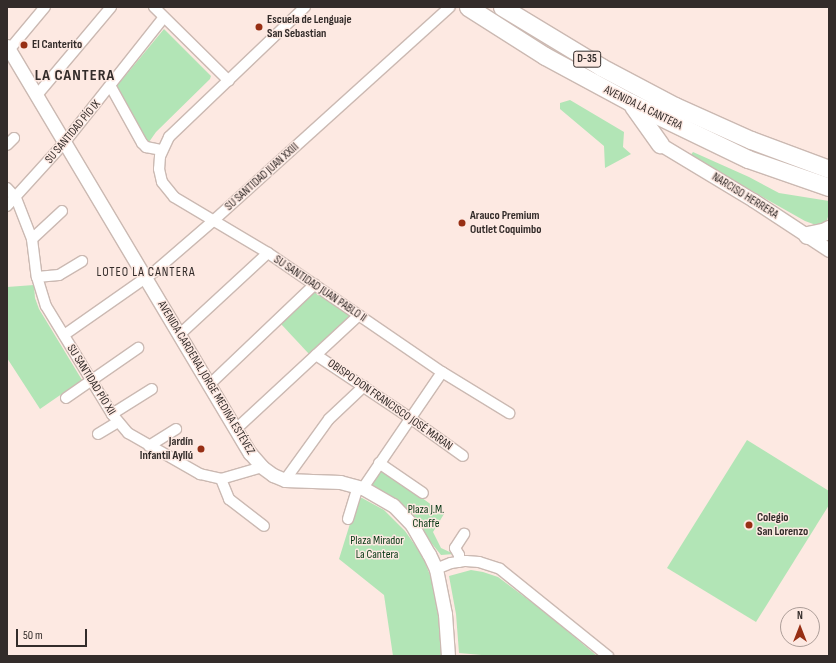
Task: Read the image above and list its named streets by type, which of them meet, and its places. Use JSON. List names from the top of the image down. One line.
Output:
{"streets":{"highway":["D-35","AVENIDA LA CANTERA"],"street":["SU SANTIDAD PÍO IX","SU SANTIDAD JUAN XXIII","NARCISO HERRERA","SU SANTIDAD JUAN PABLO II","AVENIDA CARDENAL JORGE MEDINA ESTÉVEZ","SU SANTIDAD PÍO XII","OBISPO DON FRANCISCO JOSÉ MARAN"]},"crossings":[["SU SANTIDAD PÍO IX","AVENIDA CARDENAL JORGE MEDINA ESTÉVEZ"],["SU SANTIDAD PÍO IX","SU SANTIDAD PÍO XII"],["SU SANTIDAD JUAN XXIII","SU SANTIDAD JUAN PABLO II"],["SU SANTIDAD JUAN XXIII","AVENIDA CARDENAL JORGE MEDINA ESTÉVEZ"],["SU SANTIDAD JUAN XXIII","SU SANTIDAD PÍO XII"],["AVENIDA CARDENAL JORGE MEDINA ESTÉVEZ","SU SANTIDAD PÍO XII"]],"districts":["LA CANTERA","LOTEO LA CANTERA"],"parks":["Plaza J.M. Chaffe","Plaza Mirador La Cantera"],"places":["Escuela de Lenguaje San Sebastian","El Canterito","Arauco Premium Outlet Coquimbo","Jardín Infantil Ayllú","Colegio San Lorenzo"],"scale_bar":"50 m","north":"top"}
